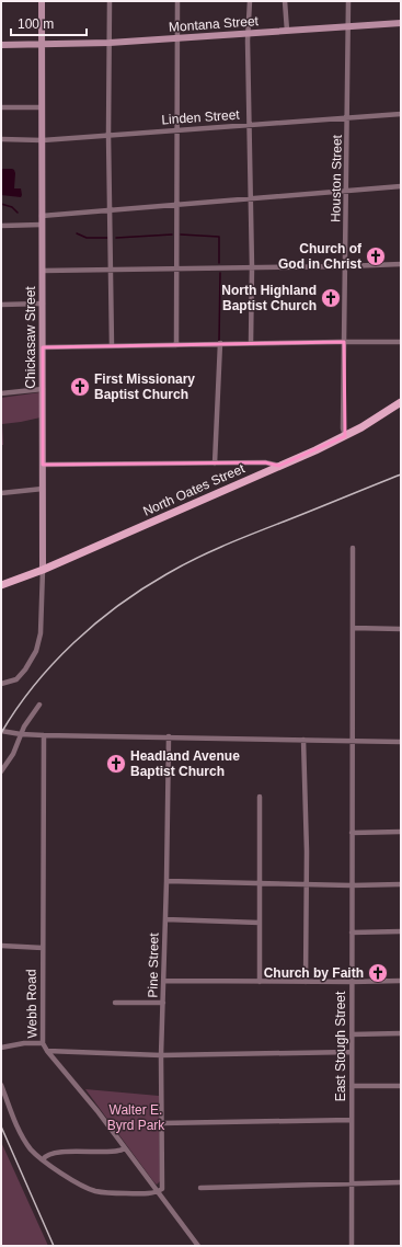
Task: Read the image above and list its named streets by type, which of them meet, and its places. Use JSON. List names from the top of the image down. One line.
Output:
{"streets":{"main road":["North Oates Street"],"street":["Montana Street","Linden Street","Houston Street","Chickasaw Street","Pine Street","Webb Road","East Stough Street"]},"crossings":[["Montana Street","Houston Street"],["Montana Street","Chickasaw Street"],["Linden Street","Houston Street"],["Linden Street","Chickasaw Street"],["Houston Street","North Oates Street"],["Chickasaw Street","North Oates Street"],["Pine Street","Webb Road"]],"parks":["Walter E. Byrd Park"],"places":{"church":["Church of God in Christ","North Highland Baptist Church","First Missionary Baptist Church","Headland Avenue Baptist Church","Church by Faith"]},"scale_bar":"100 m"}
